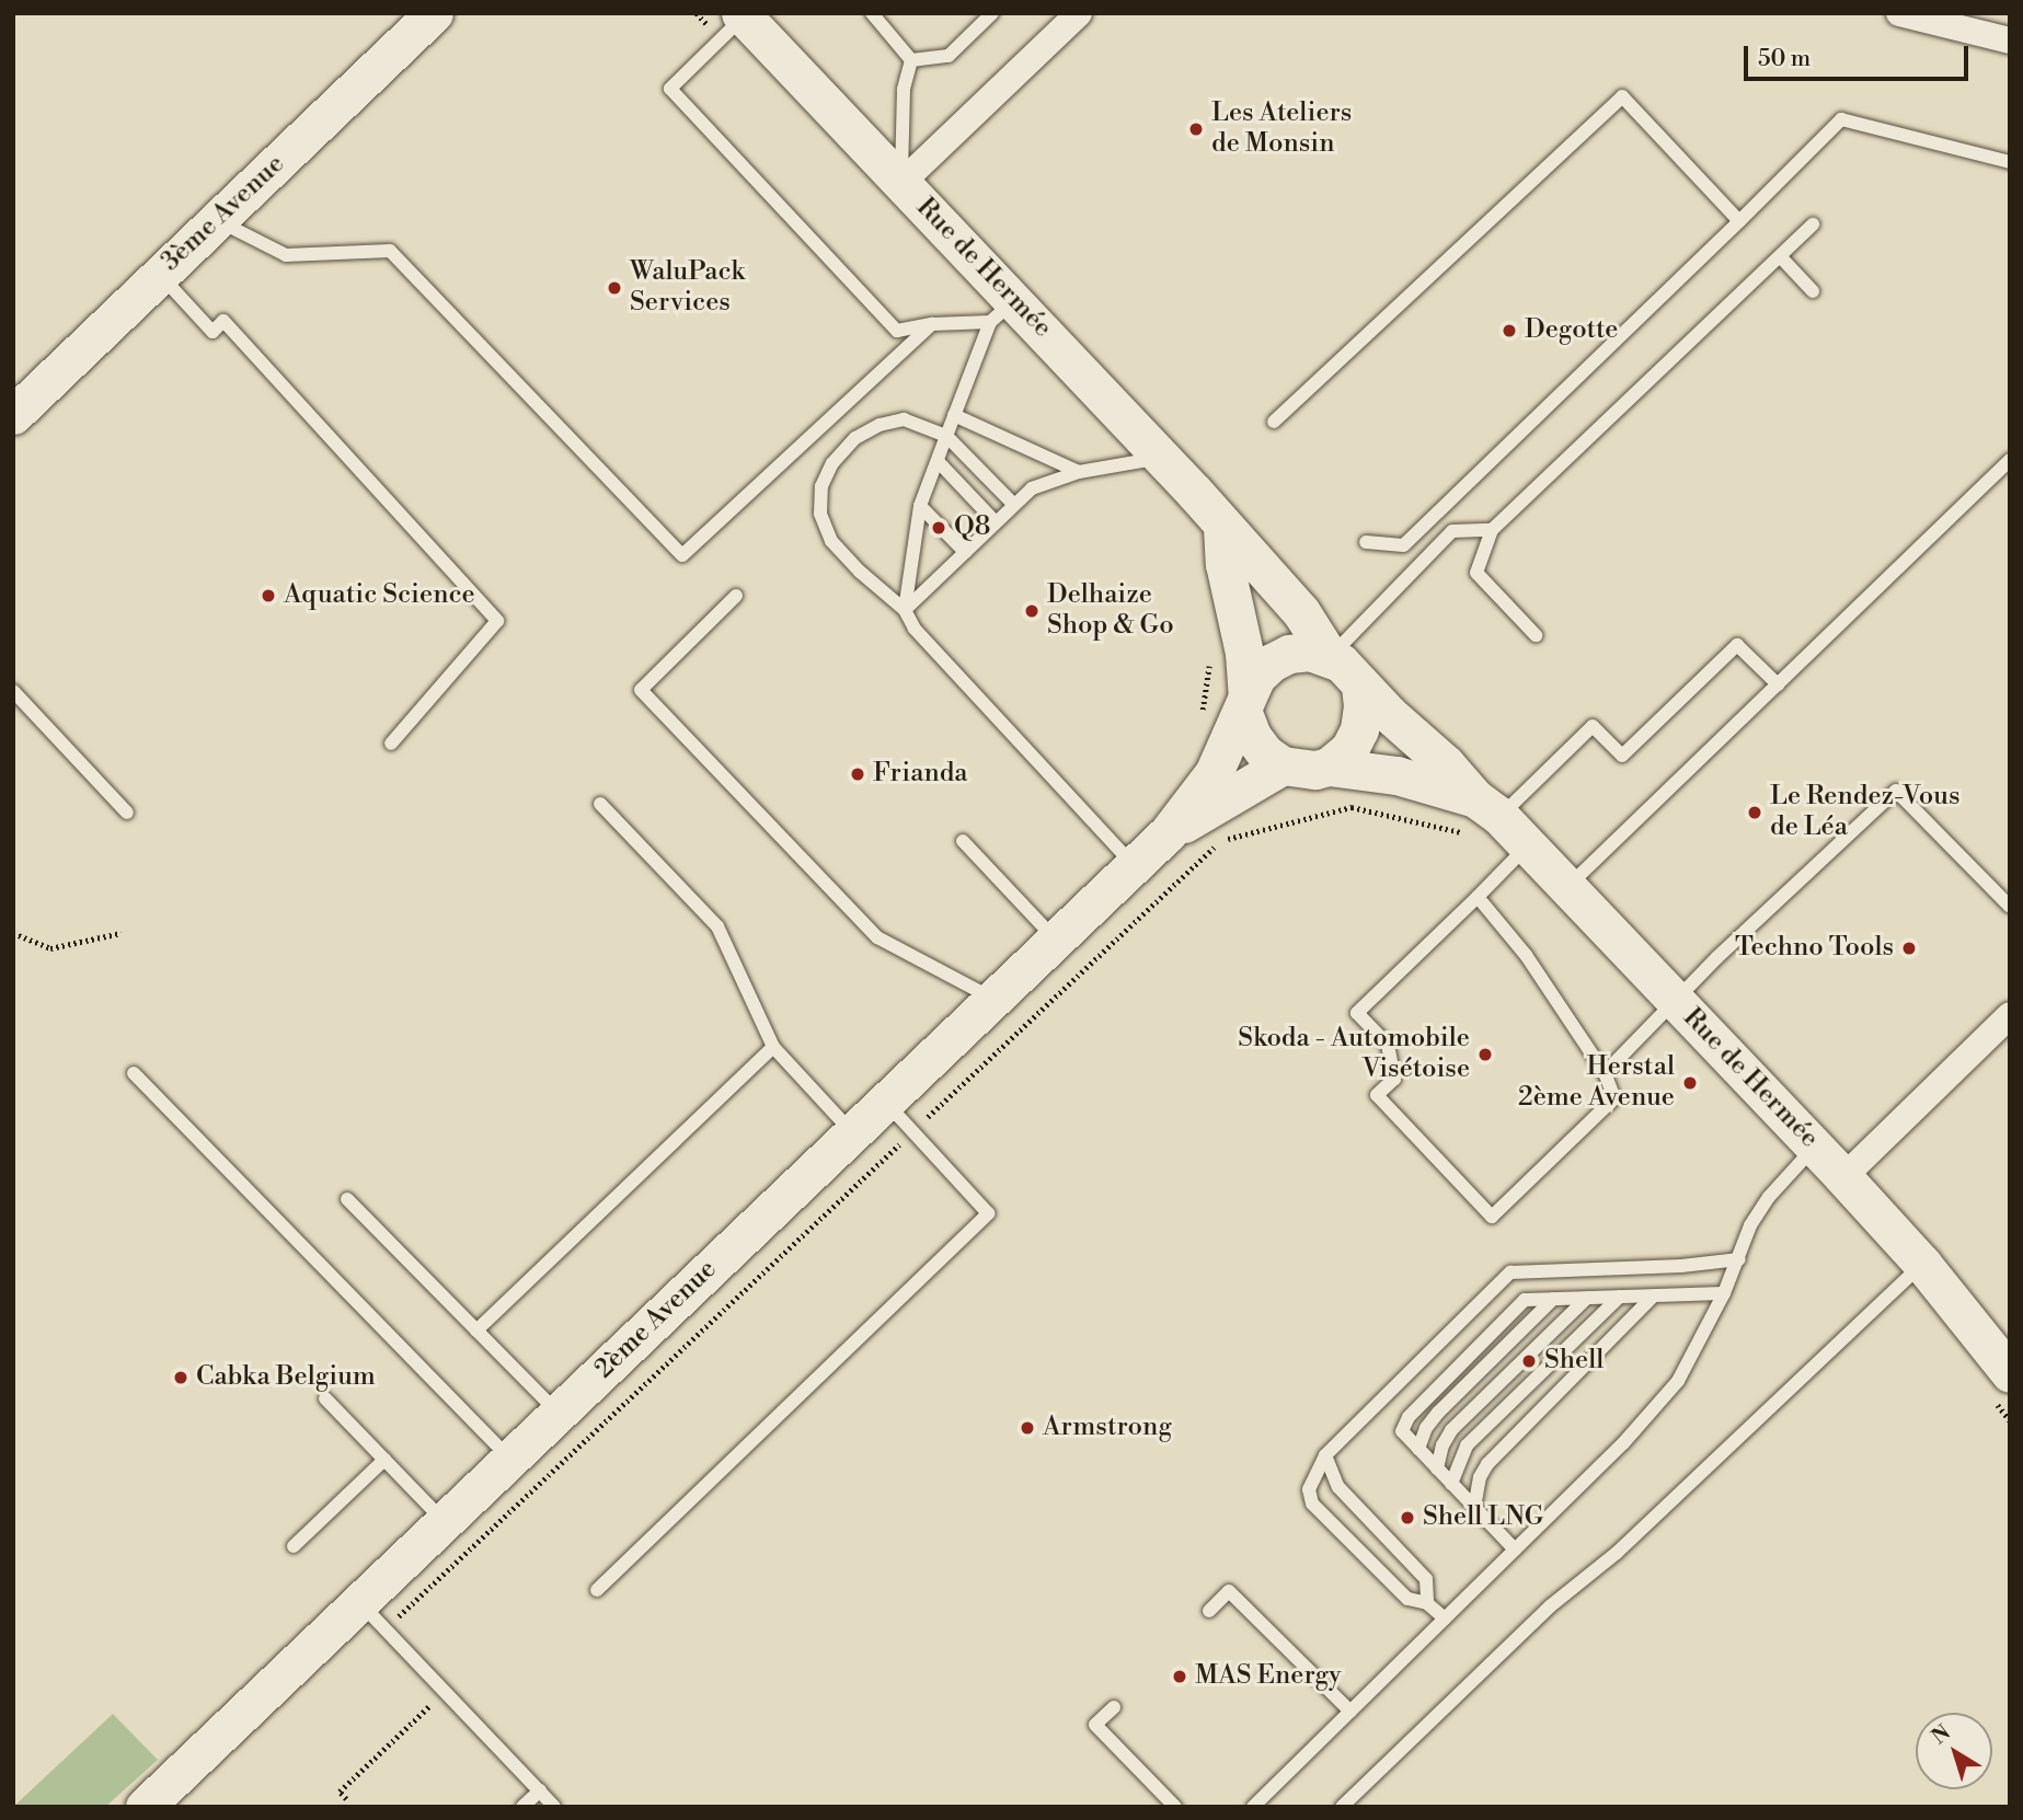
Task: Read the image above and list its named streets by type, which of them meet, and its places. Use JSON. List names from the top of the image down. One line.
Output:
{"streets":{"street":["3ème Avenue","Rue de Hermée","2ème Avenue"]},"crossings":[["Rue de Hermée","2ème Avenue"]],"places":["Les Ateliers de Monsin","WaluPack Services","Degotte","Q8","Aquatic Science","Delhaize Shop & Go","Frianda","Le Rendez-Vous de Léa","Techno Tools","Skoda - Automobile Visétoise","Herstal 2ème Avenue","Shell","Cabka Belgium","Armstrong","Shell LNG","MAS Energy"],"scale_bar":"50 m","north":"top left"}
